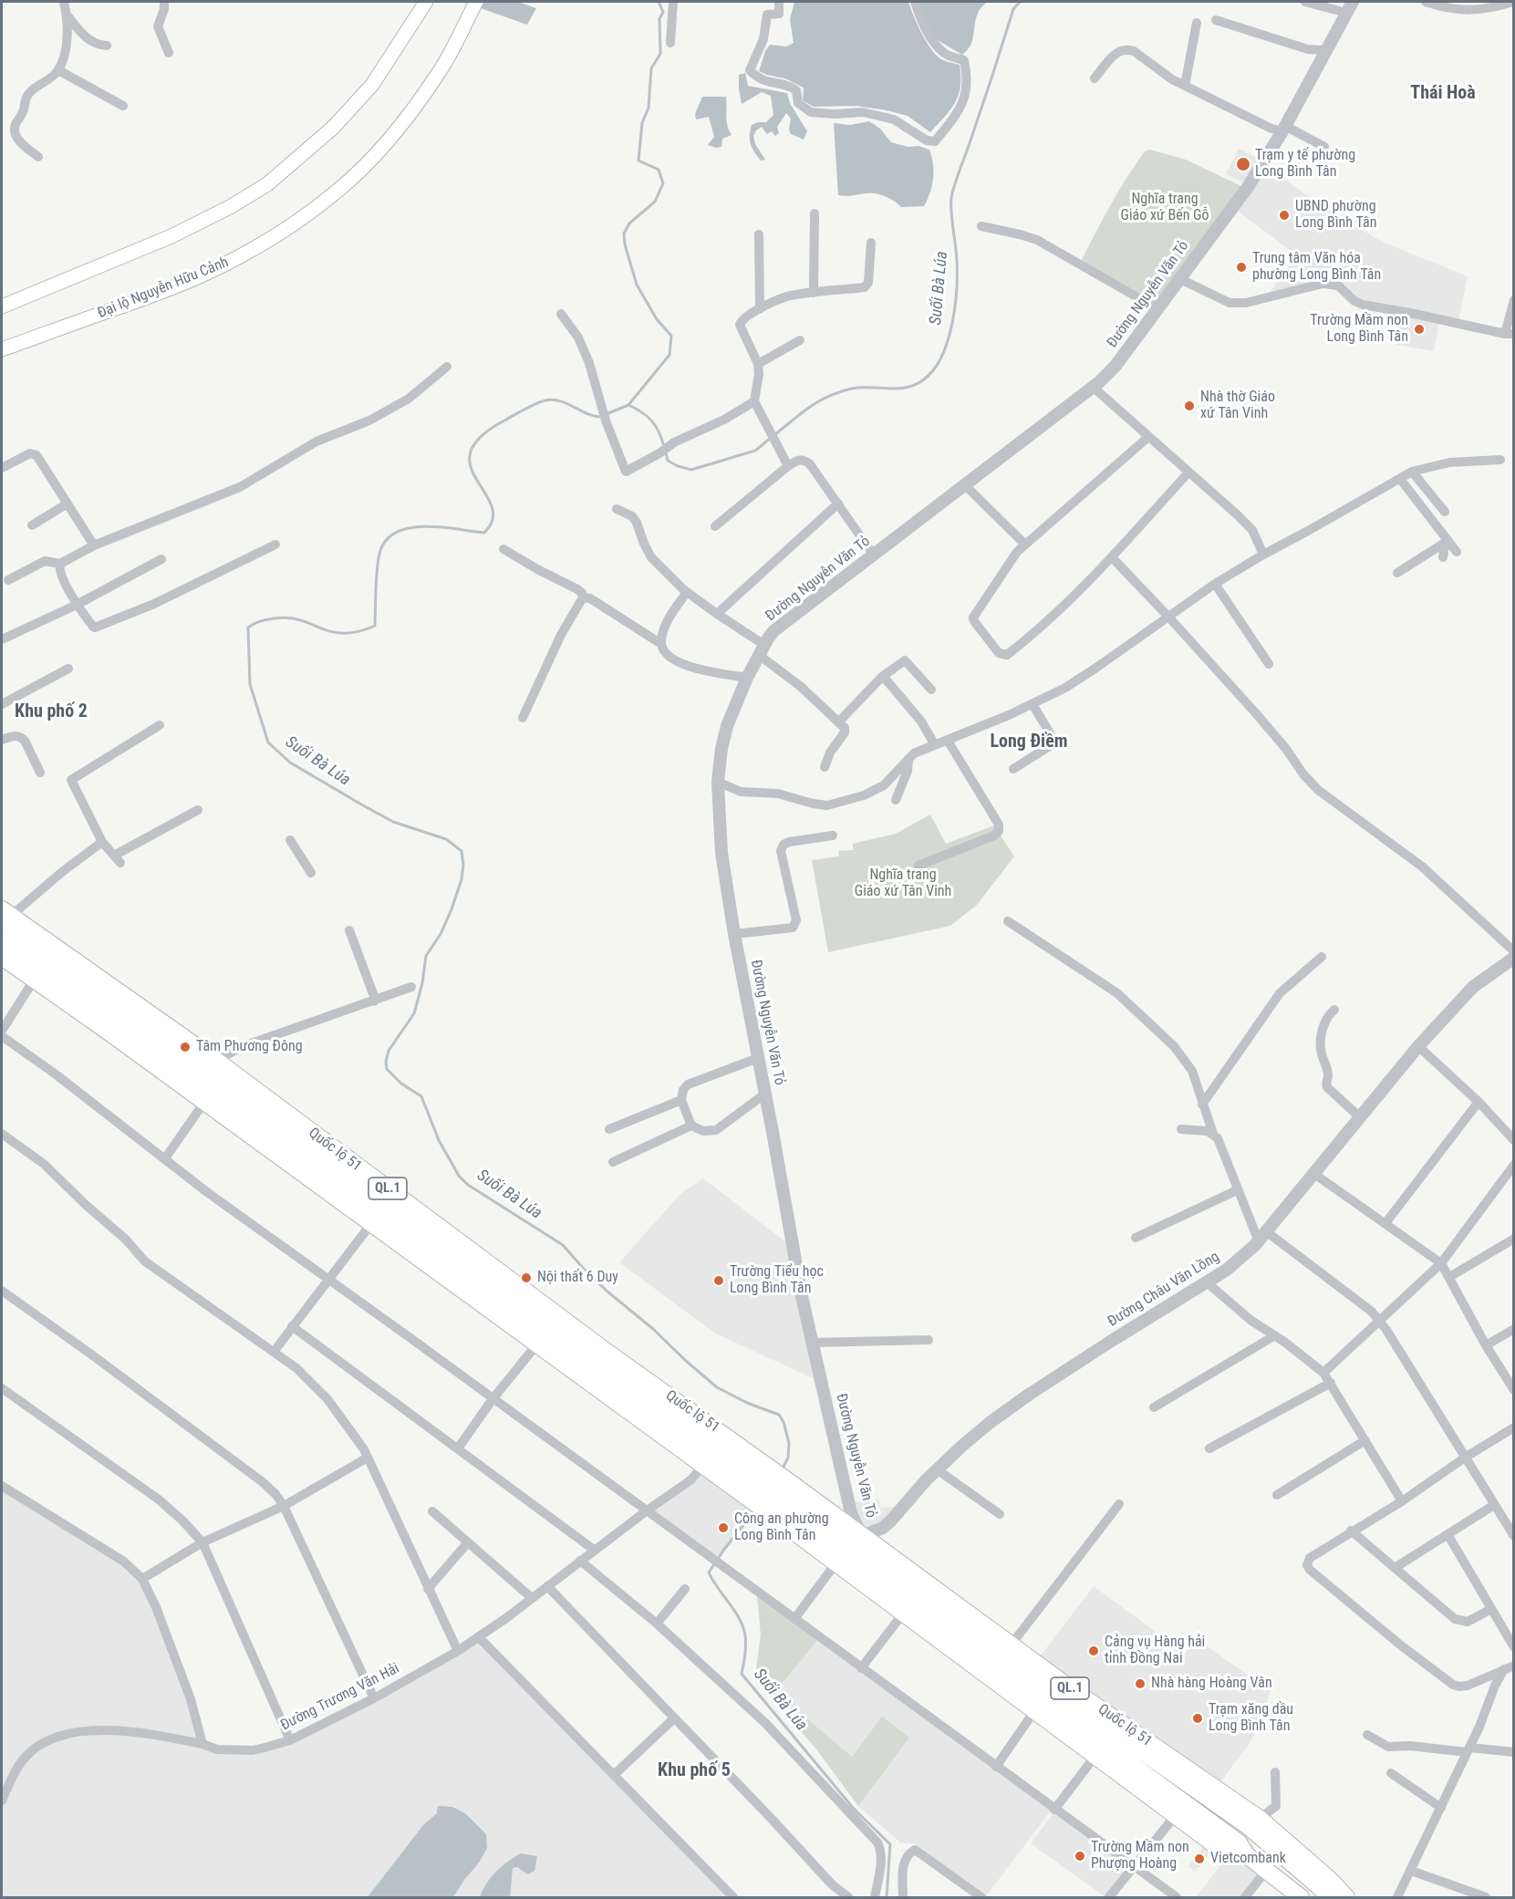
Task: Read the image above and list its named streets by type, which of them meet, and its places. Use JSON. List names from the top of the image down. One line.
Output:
{"streets":{"main road":["Đại lộ Nguyễn Hữu Cảnh","Quốc lộ 51","QL.1"],"street":["Đường Nguyễn Văn Tỏ","Đường Châu Văn Lồng","Đường Trương Văn Hải"]},"crossings":[["Đường Nguyễn Văn Tỏ","Quốc lộ 51"],["Đường Nguyễn Văn Tỏ","Đường Châu Văn Lồng"],["Quốc lộ 51","QL.1"],["Quốc lộ 51","Đường Châu Văn Lồng"],["Quốc lộ 51","Đường Trương Văn Hải"]],"districts":["Thái Hoà","Khu phố 2","Long Điềm","Khu phố 5"],"water":["Suối Bà Lúa"],"parks":["Nghĩa trang Giáo xứ Bến Gỗ","Nghĩa trang Giáo xứ Tân Vinh"],"places":["Trạm y tế phường Long Bình Tân","UBND phường Long Bình Tân","Trung tâm Văn hóa phường Long Bình Tân","Trường Mầm non Long Bình Tân","Nhà thờ Giáo xứ Tân Vinh","Tâm Phương Đông","Nội thất 6 Duy","Trường Tiểu học Long Bình Tân","Công an phường Long Bình Tân","Cảng vụ Hàng hải tỉnh Đồng Nai","Nhà hàng Hoàng Vân","Trạm xăng dầu Long Bình Tân","Trường Mầm non Phượng Hoàng","Vietcombank"]}
